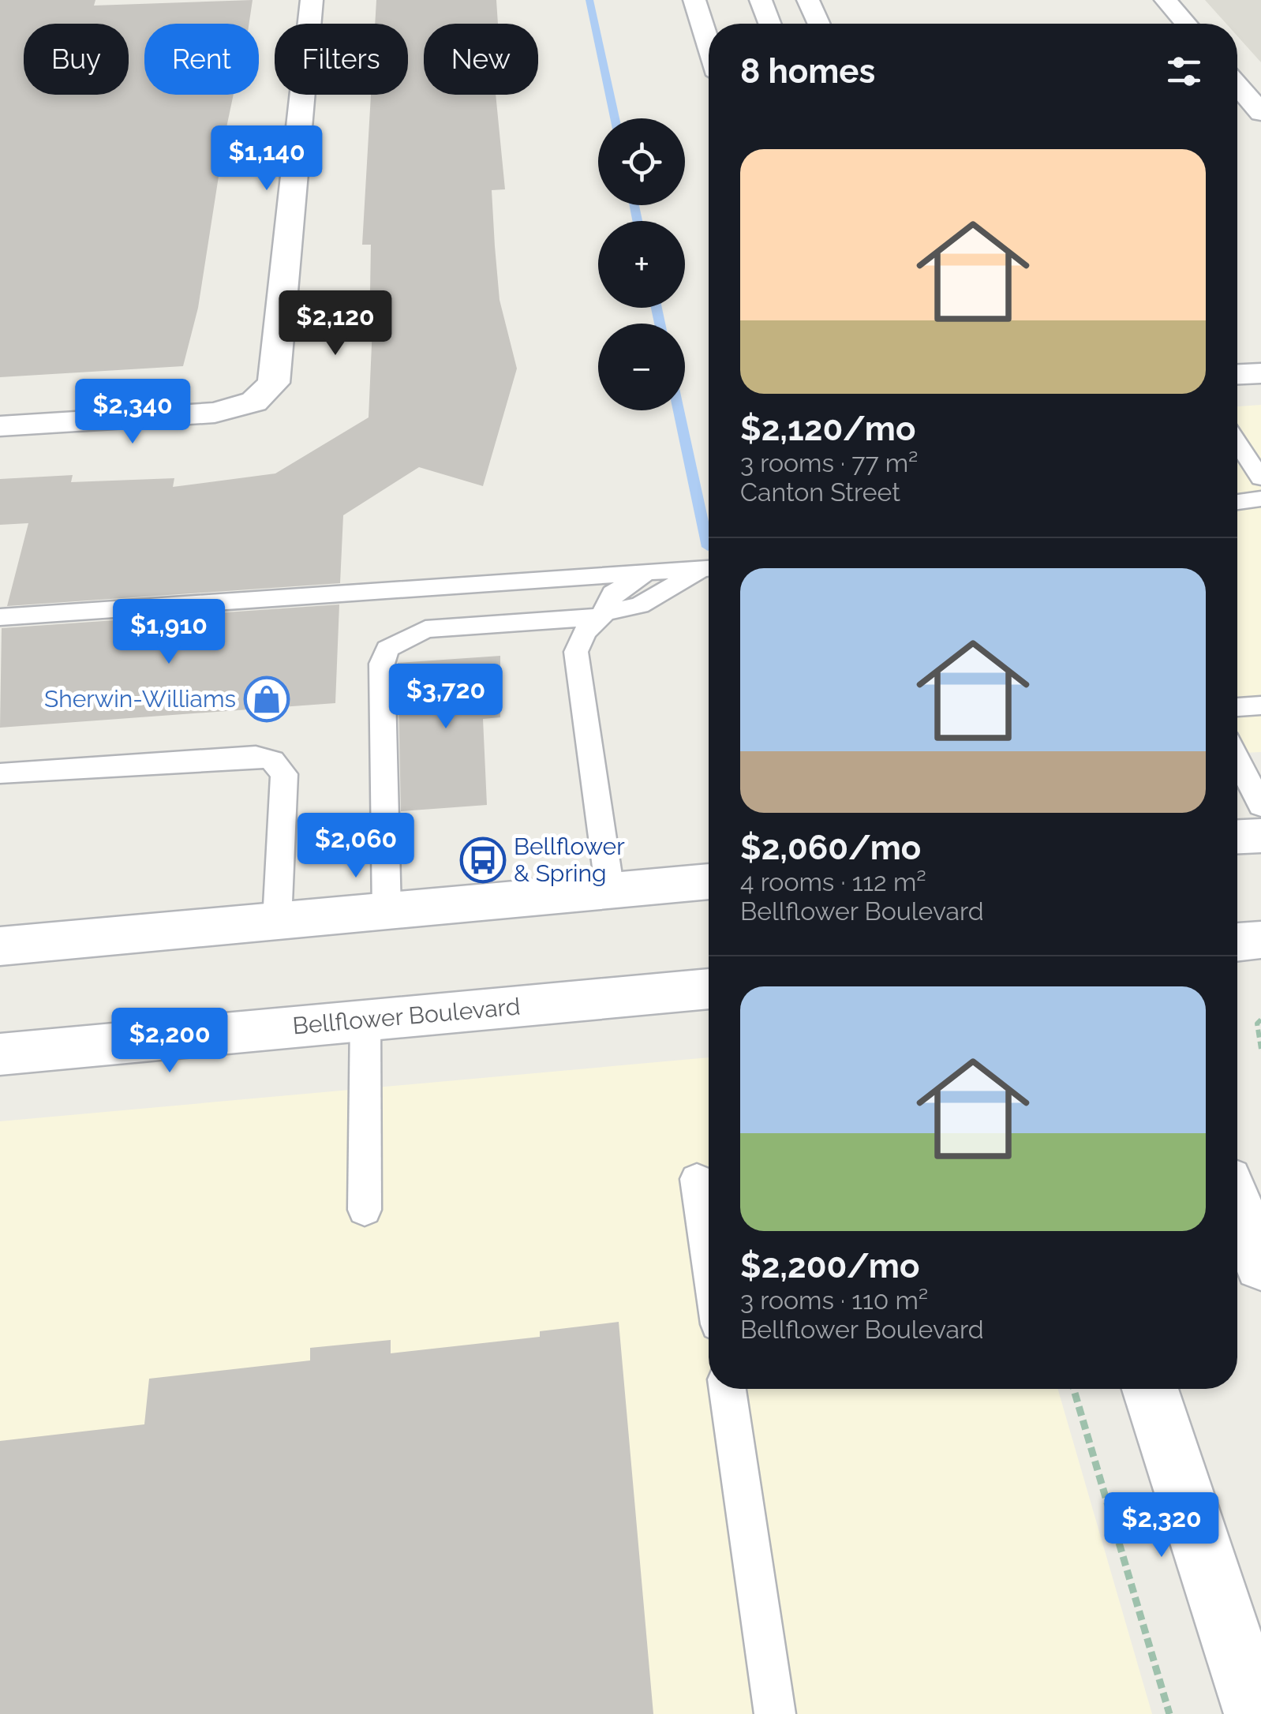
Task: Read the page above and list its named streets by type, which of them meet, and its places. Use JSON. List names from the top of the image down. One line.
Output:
{"streets":{"main road":["Bellflower Boulevard"]},"places":{"shop":["Sherwin-Williams"],"bus stop":["Bellflower & Spring"]},"page":{"chip":["Buy","Rent","Filters","New"],"heading":"8 homes","map_buttons":["+","−"],"list":[{"name":"$2,120/mo","note":"3 rooms · 77 m² · Canton Street"},{"name":"$2,060/mo","note":"4 rooms · 112 m² · Bellflower Boulevard"},{"name":"$2,200/mo","note":"3 rooms · 110 m² · Bellflower Boulevard"}],"price":["$1,140","$2,120","$2,340","$1,910","$3,720","$2,060","$2,200","$2,320"]}}
